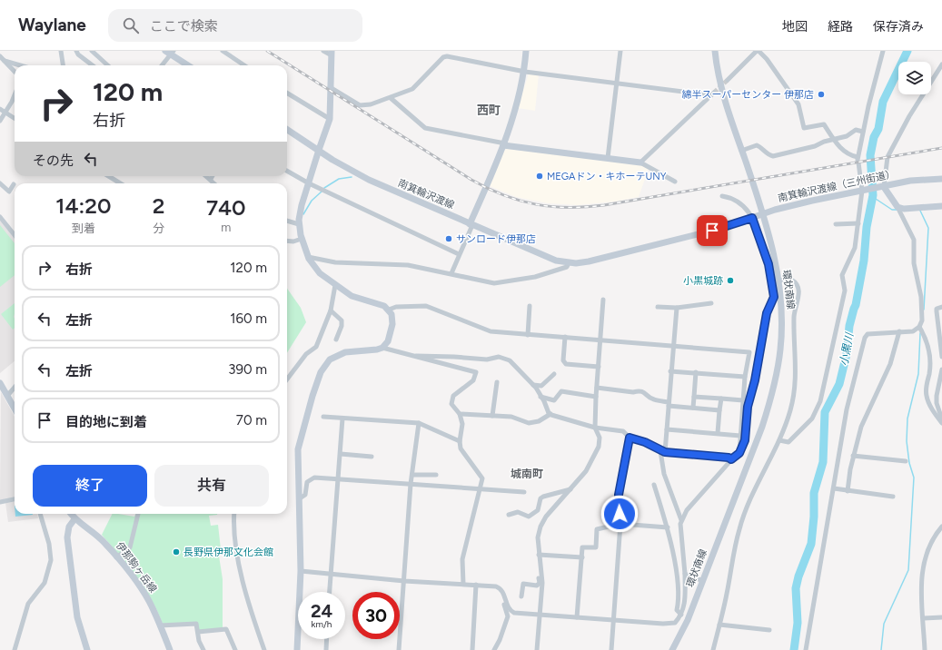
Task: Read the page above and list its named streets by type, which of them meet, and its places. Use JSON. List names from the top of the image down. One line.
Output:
{"streets":{"street":["南箕輪沢渡線（三州街道）","南箕輪沢渡線","環状南線","伊那駒ヶ岳線"]},"crossings":[["南箕輪沢渡線（三州街道）","南箕輪沢渡線"],["南箕輪沢渡線（三州街道）","環状南線"]],"districts":["西町","城南町"],"water":["小黒川"],"places":["綿半スーパーセンター 伊那店","MEGAドン・キホーテUNY","サンロード伊那店","小黒城跡","長野県伊那文化会館"],"page":{"header":"Waylane","search":"ここで検索","nav":["地図","経路","保存済み"],"turn":["120 m","右折"],"then":"その先","eta":["14:20","到着","2","分","740","m"],"list":[{"name":"右折","value":"120 m"},{"name":"左折","value":"160 m"},{"name":"左折","value":"390 m"},{"name":"目的地に到着","value":"70 m"}],"buttons":["終了","共有"],"speed":"24 km/h","limit":"30"}}
